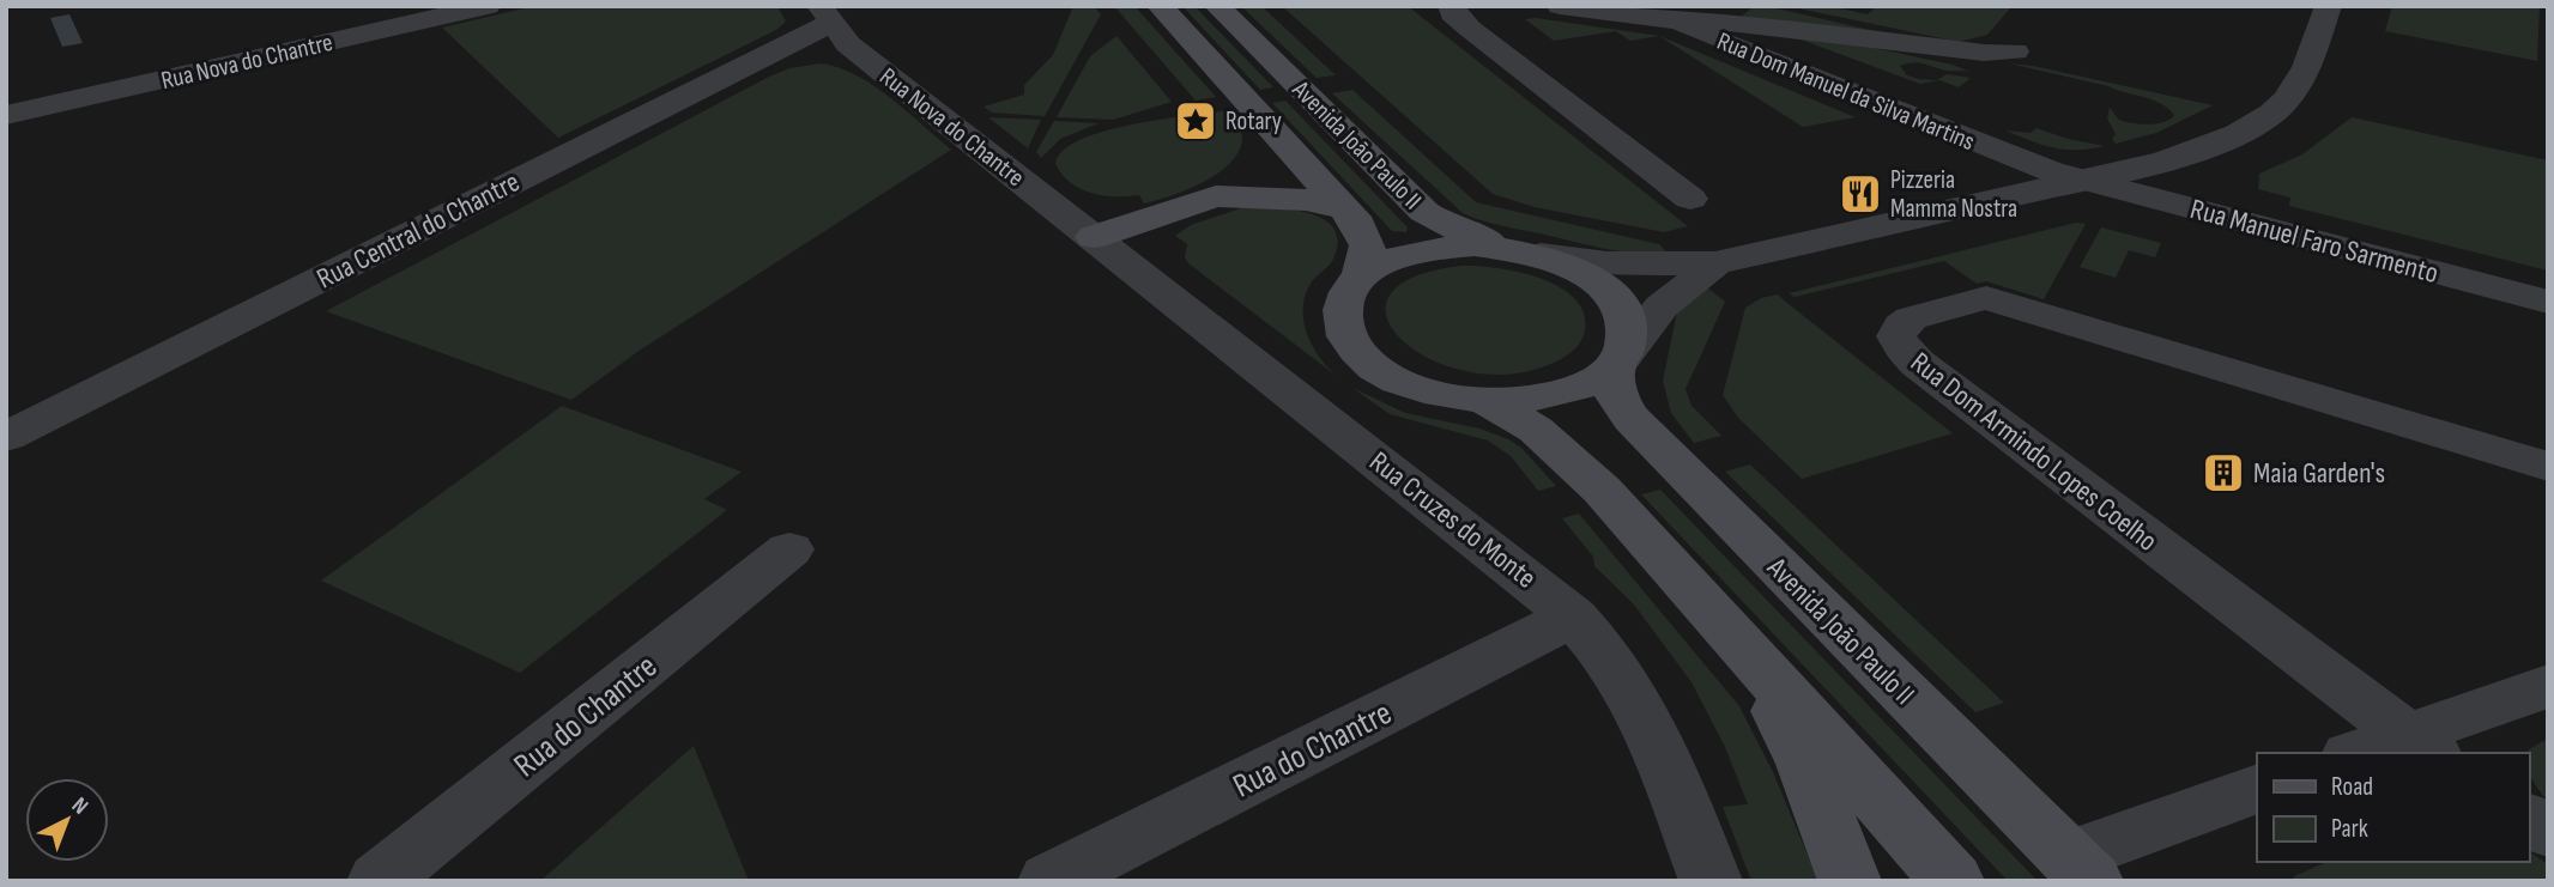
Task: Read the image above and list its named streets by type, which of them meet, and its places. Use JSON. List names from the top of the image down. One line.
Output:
{"streets":{"main road":["Avenida João Paulo II"],"street":["Rua Nova do Chantre","Rua Dom Manuel da Silva Martins","Rua Central do Chantre","Rua Manuel Faro Sarmento","Rua Dom Armindo Lopes Coelho","Rua Cruzes do Monte","Rua do Chantre"]},"crossings":[["Rua Nova do Chantre","Rua Central do Chantre"],["Rua Nova do Chantre","Rua Cruzes do Monte"],["Rua Dom Manuel da Silva Martins","Rua Manuel Faro Sarmento"],["Rua Cruzes do Monte","Rua do Chantre"]],"places":{"place":["Rotary"],"restaurant":["Pizzeria Mamma Nostra"],"building":["Maia Garden's"]},"legend":["Road","Park"],"north":"top right"}
